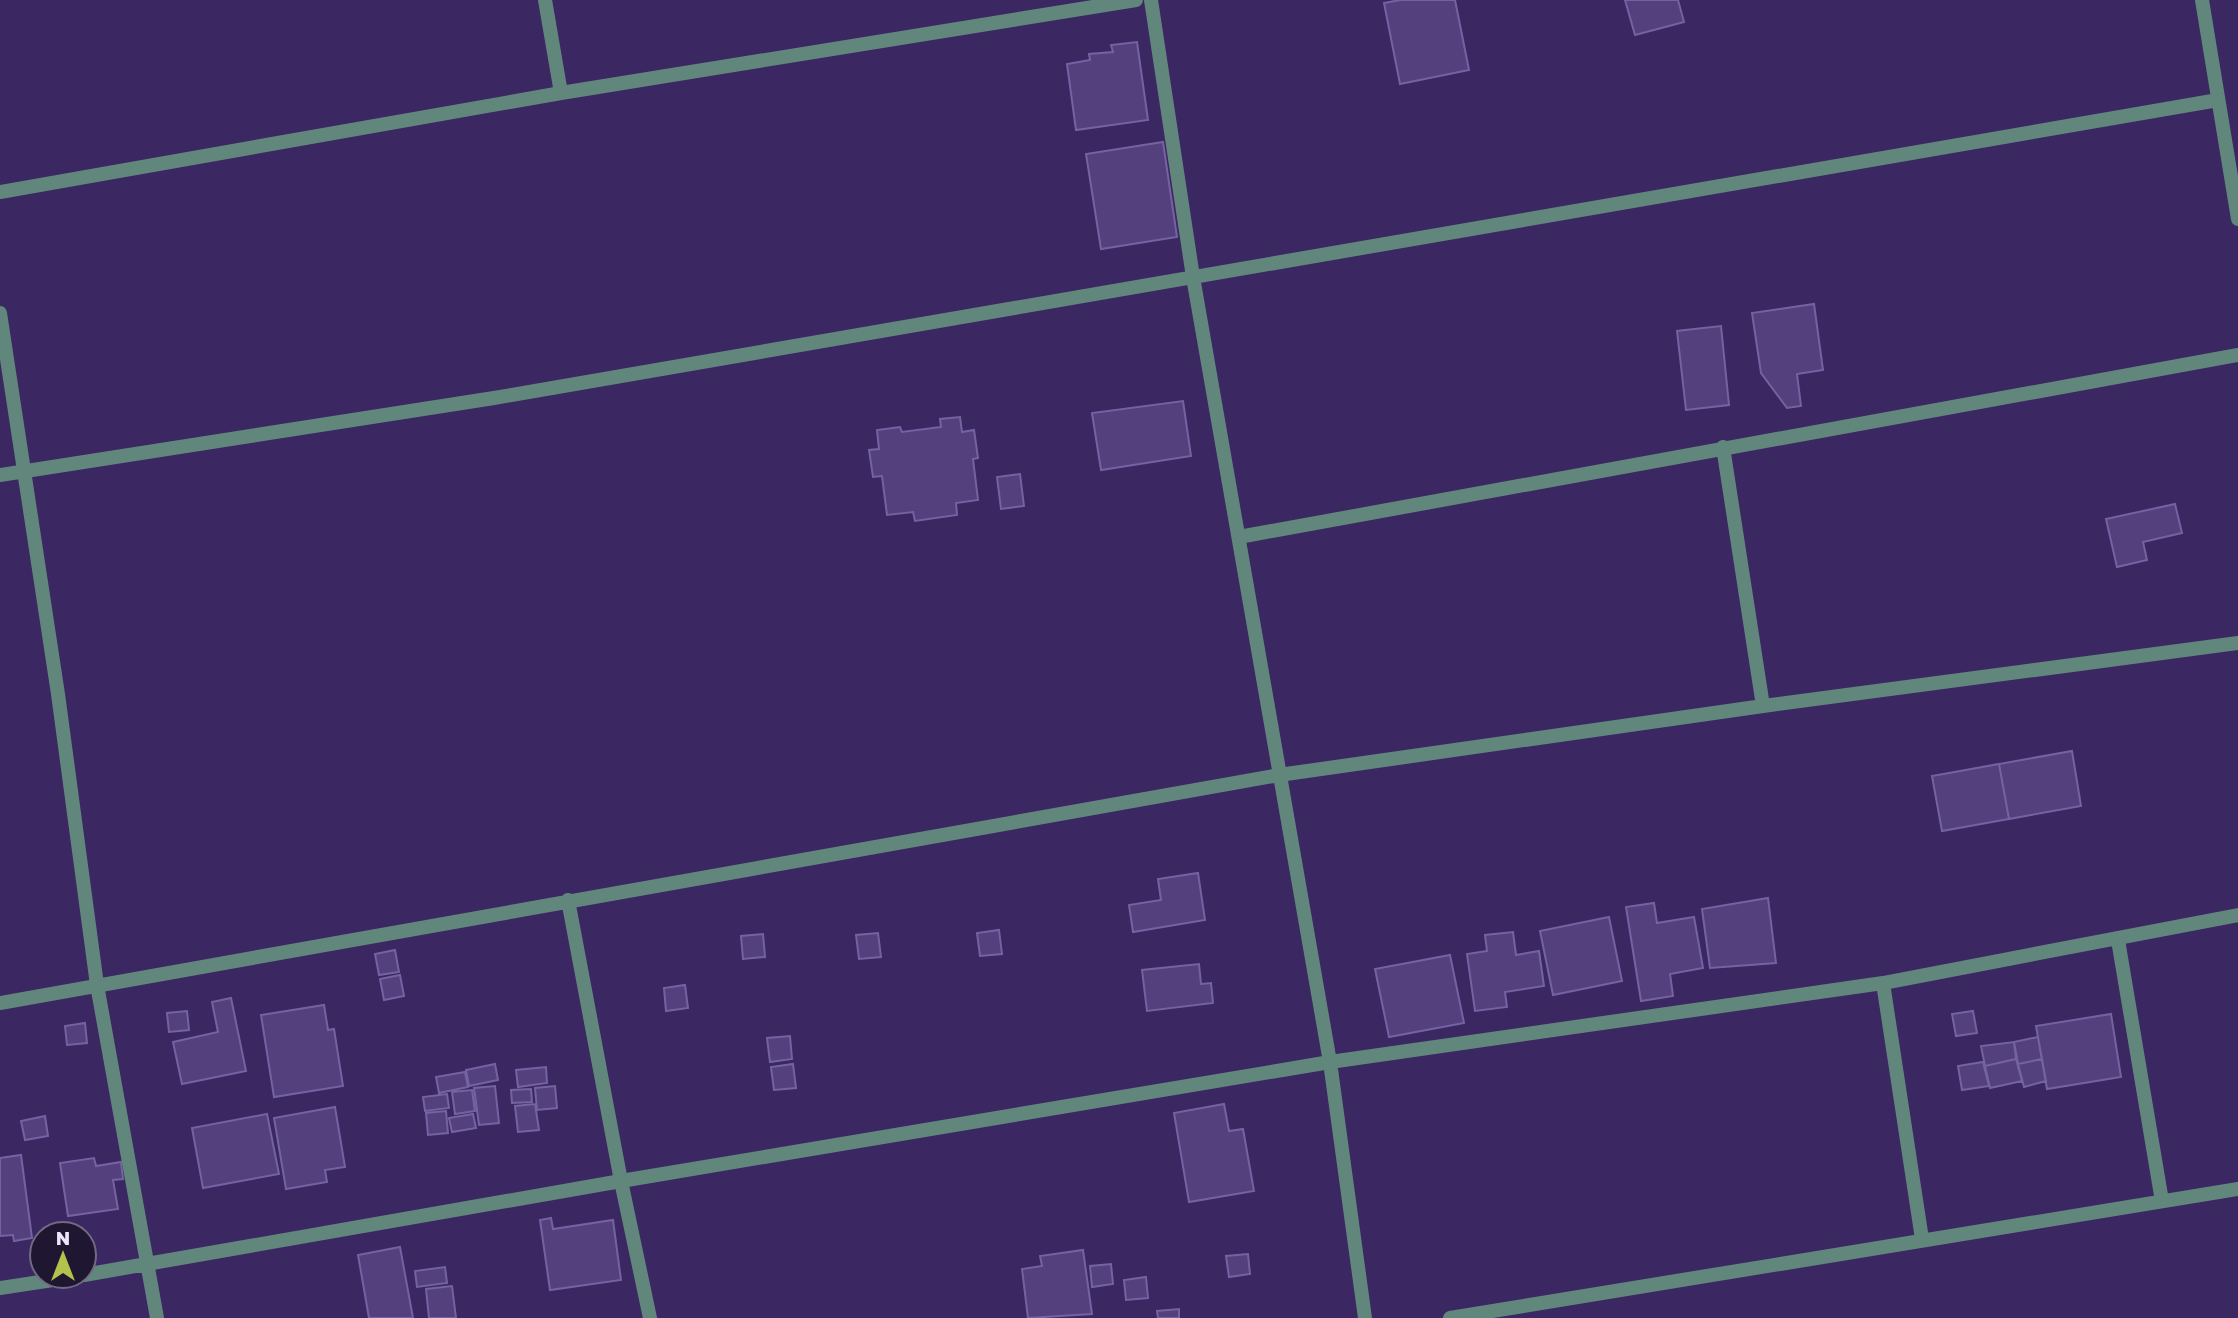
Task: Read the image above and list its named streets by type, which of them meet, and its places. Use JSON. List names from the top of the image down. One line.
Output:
{"north":"top"}
